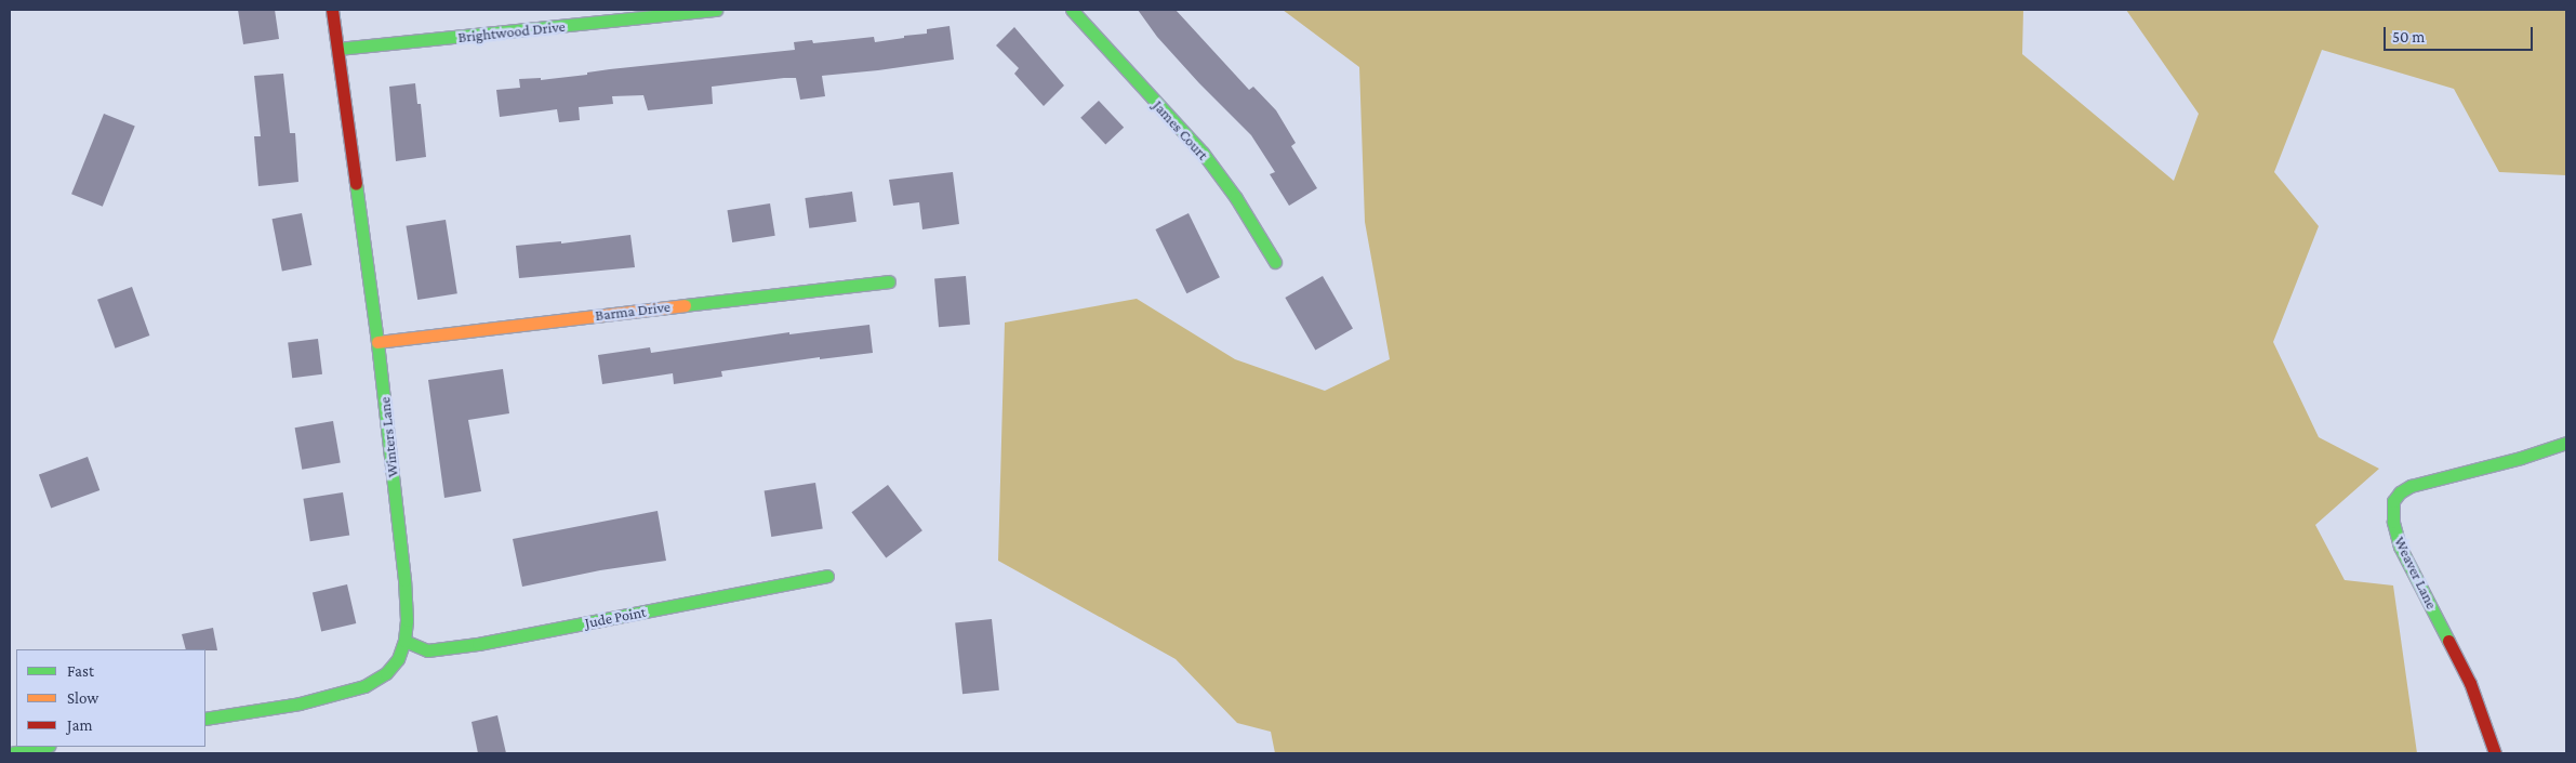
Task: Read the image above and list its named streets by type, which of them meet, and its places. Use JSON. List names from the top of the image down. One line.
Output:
{"streets":{"street":["Brightwood Drive","James Court","Barma Drive","Winters Lane","Weaver Lane","Jude Point"]},"crossings":[["Brightwood Drive","Winters Lane"],["Barma Drive","Winters Lane"],["Winters Lane","Jude Point"]],"legend":["Fast","Slow","Jam"],"scale_bar":"50 m"}
